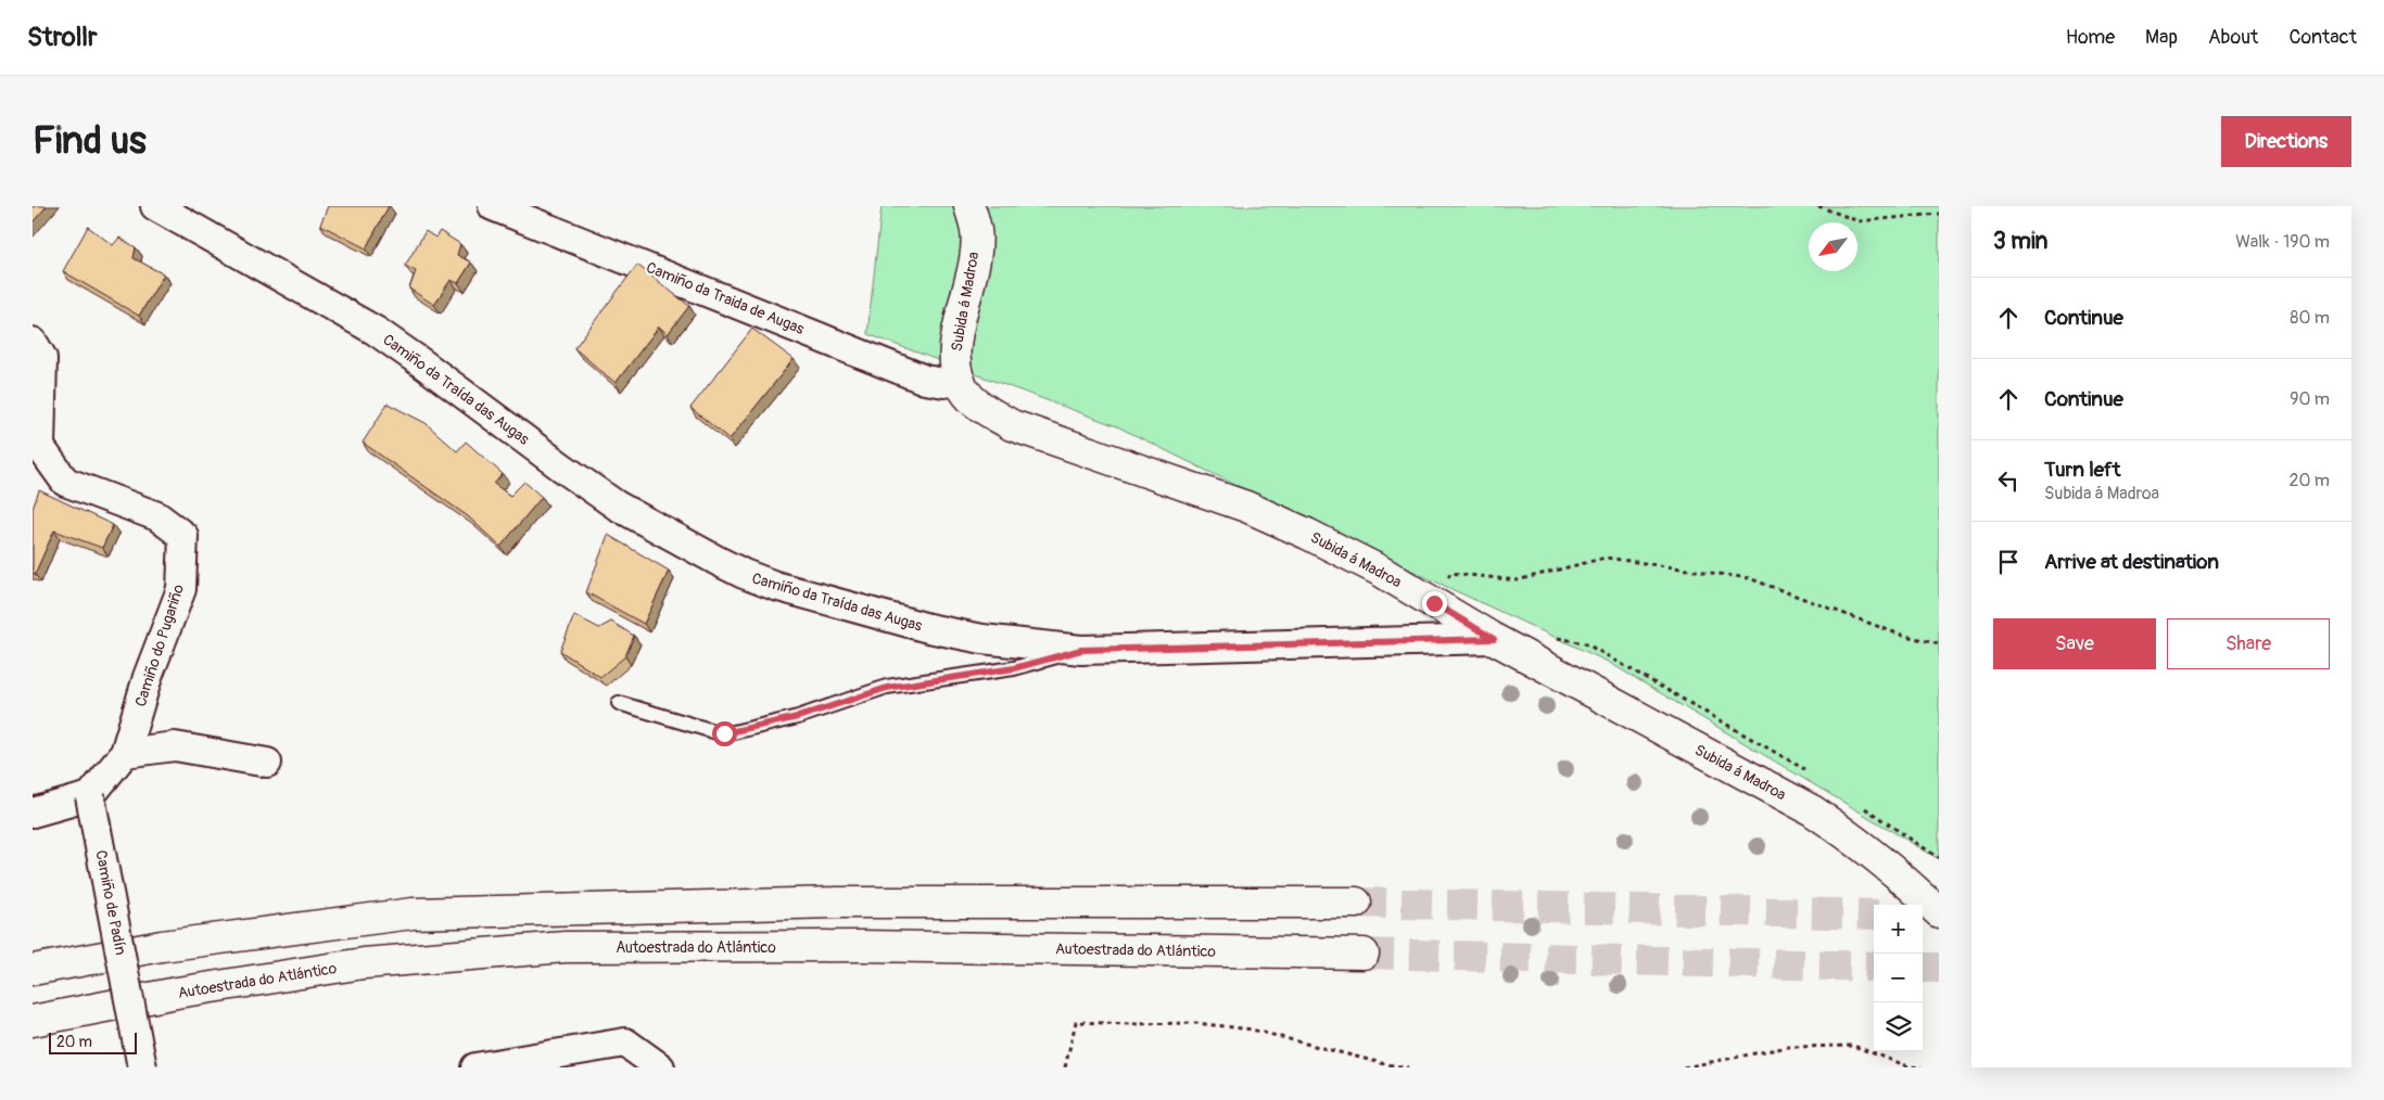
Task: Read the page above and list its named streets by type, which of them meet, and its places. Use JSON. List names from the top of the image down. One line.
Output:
{"streets":{"main road":["Subida á Madroa","Autoestrada do Atlántico"],"street":["Camiño da Traida de Augas","Camiño da Traída das Augas","Camiño do Pugariño","Camiño de Padín"]},"crossings":[["Camiño da Traida de Augas","Subida á Madroa"],["Subida á Madroa","Camiño da Traída das Augas"],["Camiño do Pugariño","Camiño de Padín"]],"scale_bar":"20 m","north":"bottom left","page":{"header":"Strollr","nav":["Home","Map","About","Contact"],"buttons":["Directions",["Save","Share"]],"title":"Find us","heading":["3 min","Walk · 190 m"],"list":[["Continue","80 m"],["Continue","90 m"],["Turn left","Subida á Madroa","20 m"],"Arrive at destination"],"map_buttons":["+","−"],"scale":"20 m"}}
